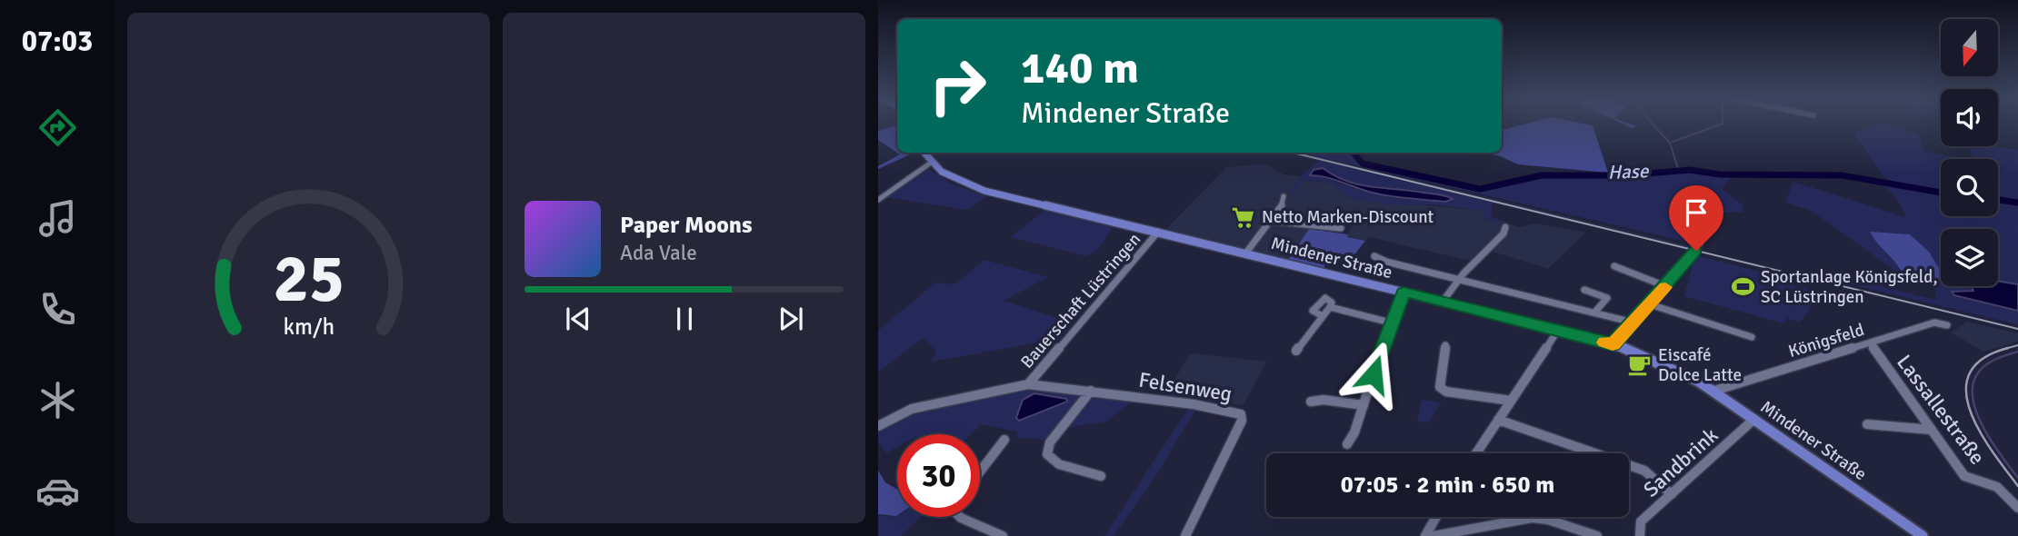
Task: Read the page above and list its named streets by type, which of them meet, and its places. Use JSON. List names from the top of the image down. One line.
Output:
{"streets":{"main road":["Mindener Straße"],"street":["Bauerschaft Lüstringen","Königsfeld","Felsenweg","Lassallestraße","Sandbrink"]},"crossings":[["Mindener Straße","Bauerschaft Lüstringen"],["Mindener Straße","Königsfeld"],["Mindener Straße","Sandbrink"],["Bauerschaft Lüstringen","Felsenweg"],["Königsfeld","Lassallestraße"]],"water":["Hase"],"places":{"supermarket":["Netto Marken-Discount"],"sports":["Sportanlage Königsfeld, SC Lüstringen"],"cafe":["Eiscafé Dolce Latte"]},"north":"bottom","page":{"tabs":"07:03","turn":["140 m","Mindener Straße"],"song":["Paper Moons","Ada Vale"],"limit":"30","trip":"07:05 · 2 min · 650 m","gauge":["25","km/h"]}}
